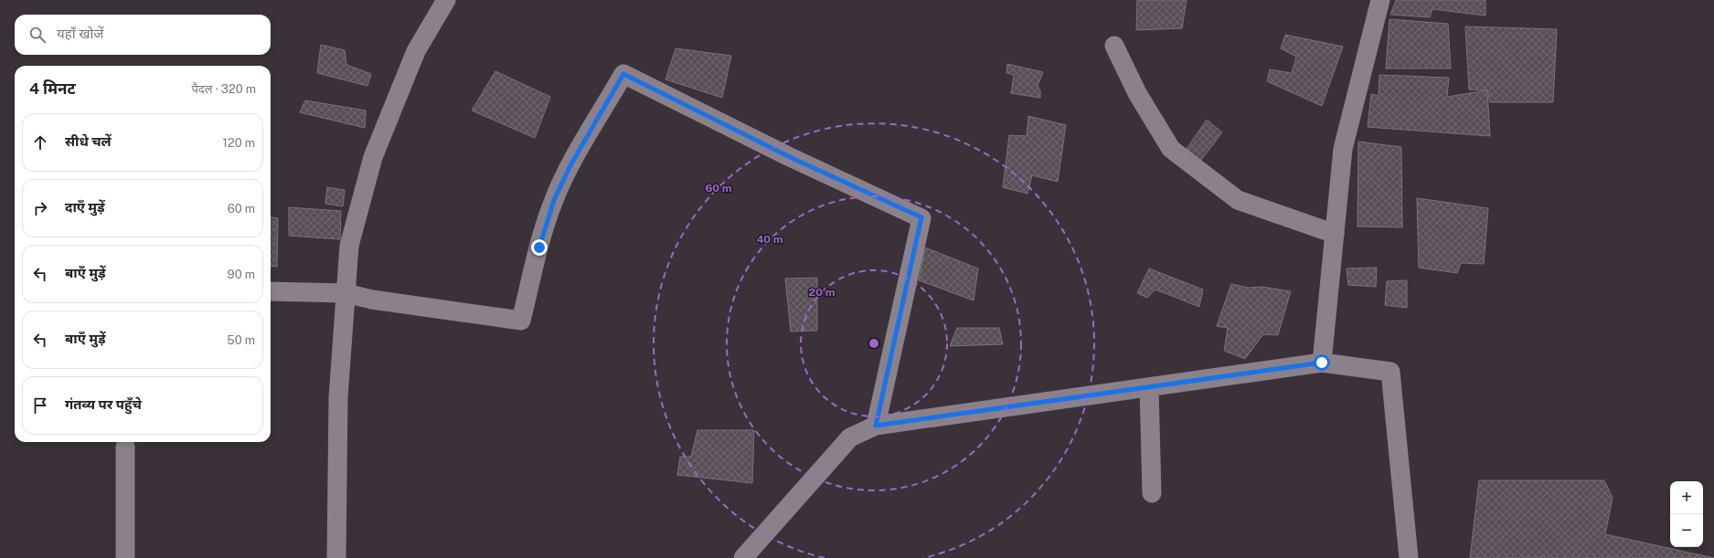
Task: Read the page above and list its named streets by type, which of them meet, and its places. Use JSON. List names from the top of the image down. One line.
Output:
{"page":{"search":"यहाँ खोजें","heading":["4 मिनट","पैदल · 320 m"],"list":[["सीधे चलें","120 m"],["दाएँ मुड़ें","60 m"],["बाएँ मुड़ें","90 m"],["बाएँ मुड़ें","50 m"],"गंतव्य पर पहुँचे"],"map_buttons":["+","−"]},"rings":["60 m","40 m","20 m"]}
